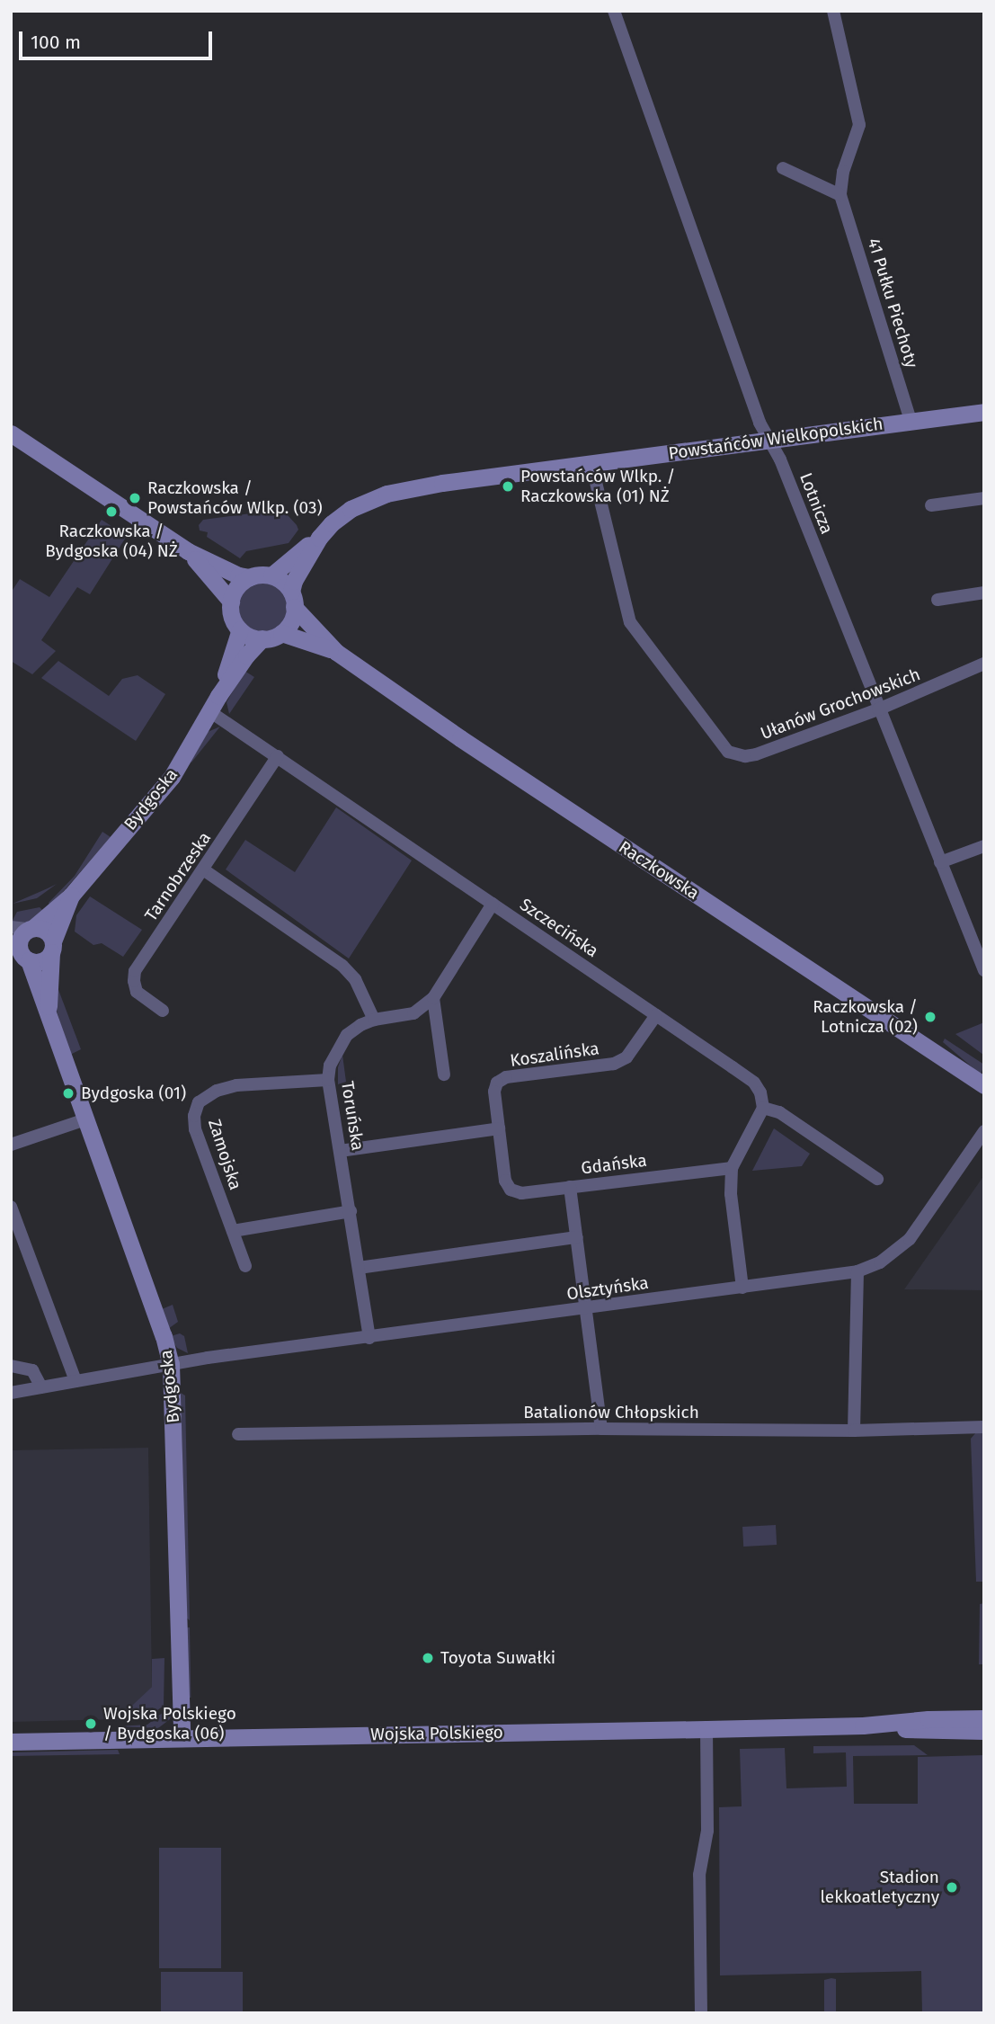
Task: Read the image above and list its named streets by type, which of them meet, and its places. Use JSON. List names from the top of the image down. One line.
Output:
{"streets":{"street":["41 Pułku Piechoty","Powstańców Wielkopolskich","Lotnicza","Ułanów Grochowskich","Bydgoska","Raczkowska","Tarnobrzeska","Szczecińska","Koszalińska","Toruńska","Zamojska","Gdańska","Olsztyńska","Batalionów Chłopskich","Wojska Polskiego"]},"crossings":[["41 Pułku Piechoty","Powstańców Wielkopolskich"],["Powstańców Wielkopolskich","Lotnicza"],["Powstańców Wielkopolskich","Ułanów Grochowskich"],["Powstańców Wielkopolskich","Bydgoska"],["Powstańców Wielkopolskich","Raczkowska"],["Lotnicza","Ułanów Grochowskich"],["Bydgoska","Raczkowska"],["Bydgoska","Szczecińska"],["Bydgoska","Olsztyńska"],["Bydgoska","Wojska Polskiego"],["Tarnobrzeska","Szczecińska"],["Szczecińska","Koszalińska"],["Szczecińska","Toruńska"],["Koszalińska","Gdańska"],["Toruńska","Zamojska"],["Toruńska","Olsztyńska"]],"places":["Powstańców Wlkp. / Raczkowska (01) NŻ","Raczkowska / Powstańców Wlkp. (03)","Raczkowska / Bydgoska (04) NŻ","Raczkowska / Lotnicza (02)","Bydgoska (01)","Toyota Suwałki","Wojska Polskiego / Bydgoska (06)","Stadion lekkoatletyczny"],"scale_bar":"100 m"}
